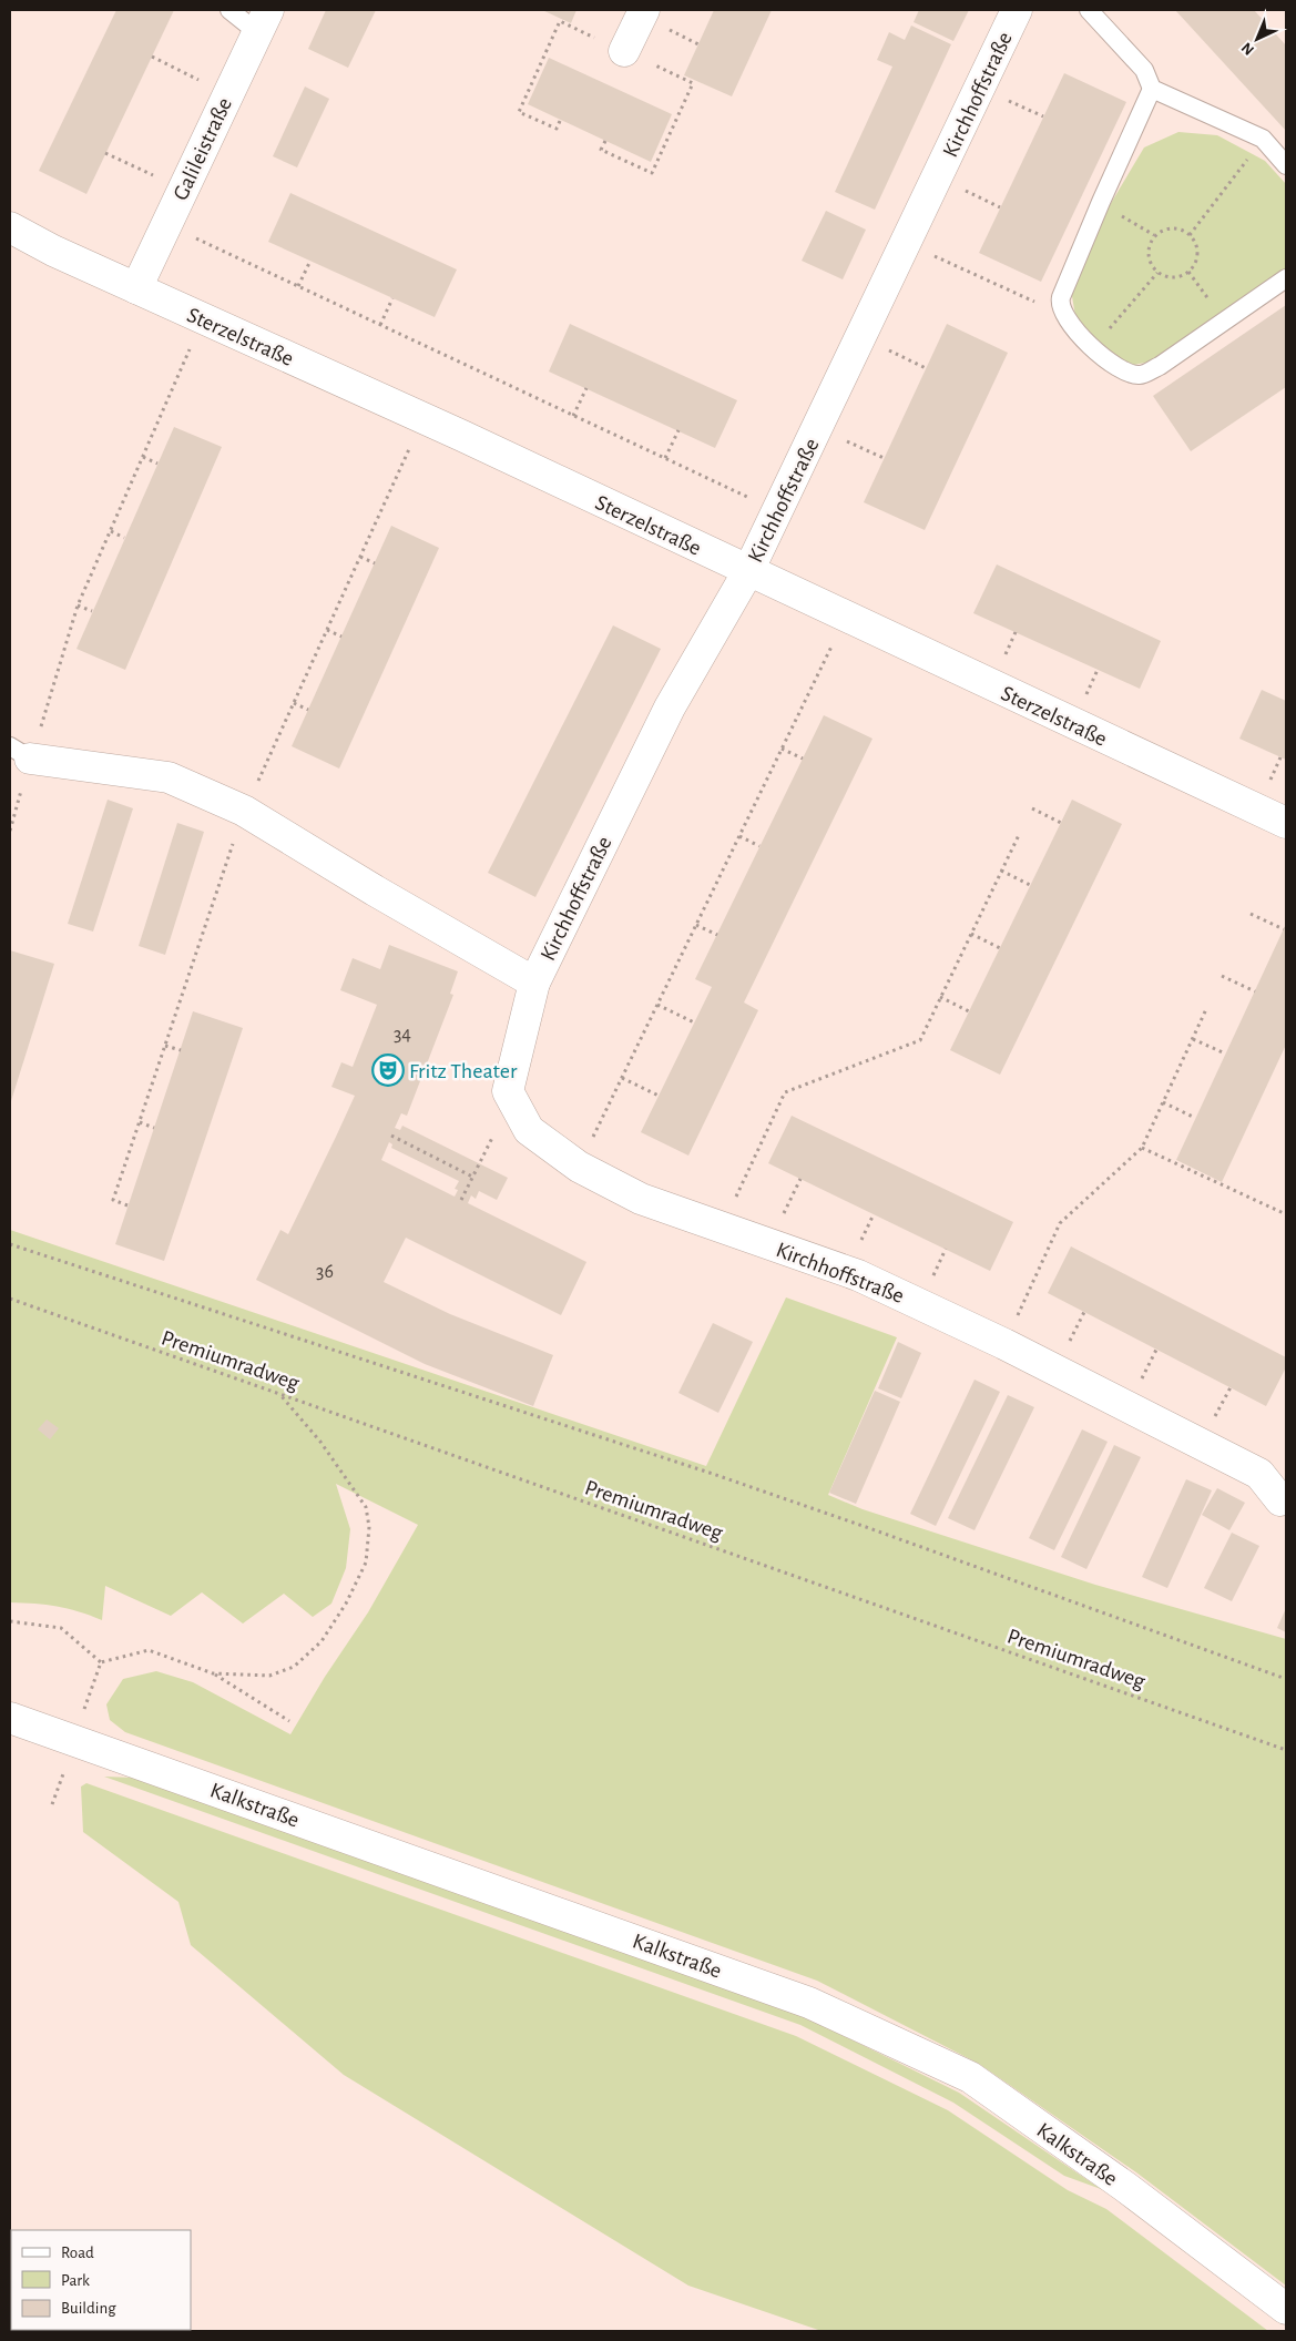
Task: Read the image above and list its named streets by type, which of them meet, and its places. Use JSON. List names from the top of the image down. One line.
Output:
{"streets":{"street":["Kirchhoffstraße","Galileistraße","Sterzelstraße","Kalkstraße"],"path":["Premiumradweg"]},"crossings":[["Kirchhoffstraße","Sterzelstraße"],["Galileistraße","Sterzelstraße"]],"places":{"theatre":["Fritz Theater"]},"house_numbers":["34","36"],"legend":["Road","Park","Building"],"north":"bottom left"}
